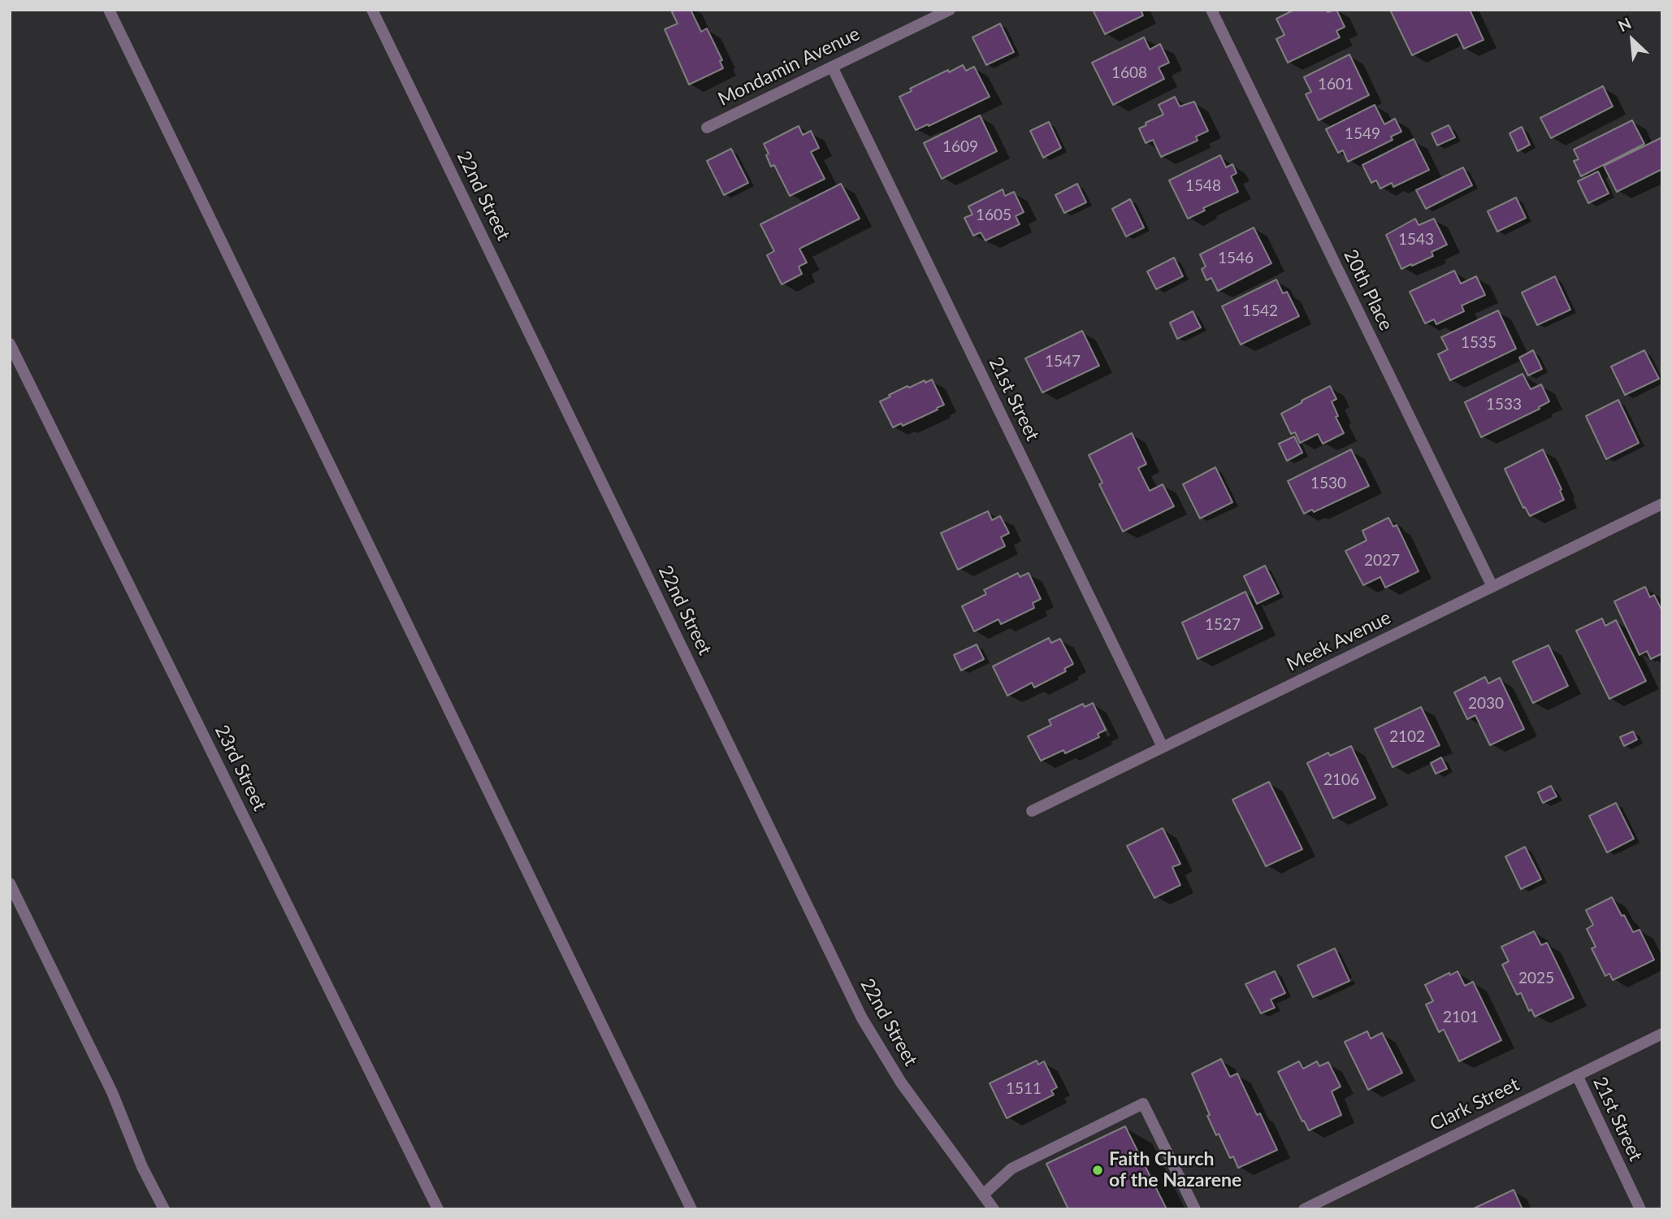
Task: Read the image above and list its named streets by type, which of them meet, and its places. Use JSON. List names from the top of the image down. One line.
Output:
{"streets":{"street":["Mondamin Avenue","22nd Street","20th Place","21st Street","Meek Avenue","23rd Street","Clark Street"]},"crossings":[["Mondamin Avenue","21st Street"],["20th Place","Meek Avenue"],["21st Street","Meek Avenue"],["21st Street","Clark Street"]],"places":["Faith Church of the Nazarene"],"house_numbers":["1608","1601","1549","1609","1548","1605","1543","1546","1542","1535","1547","1533","1530","2027","1527","2030","2102","2106","2025","2101","1511"],"north":"top left"}
